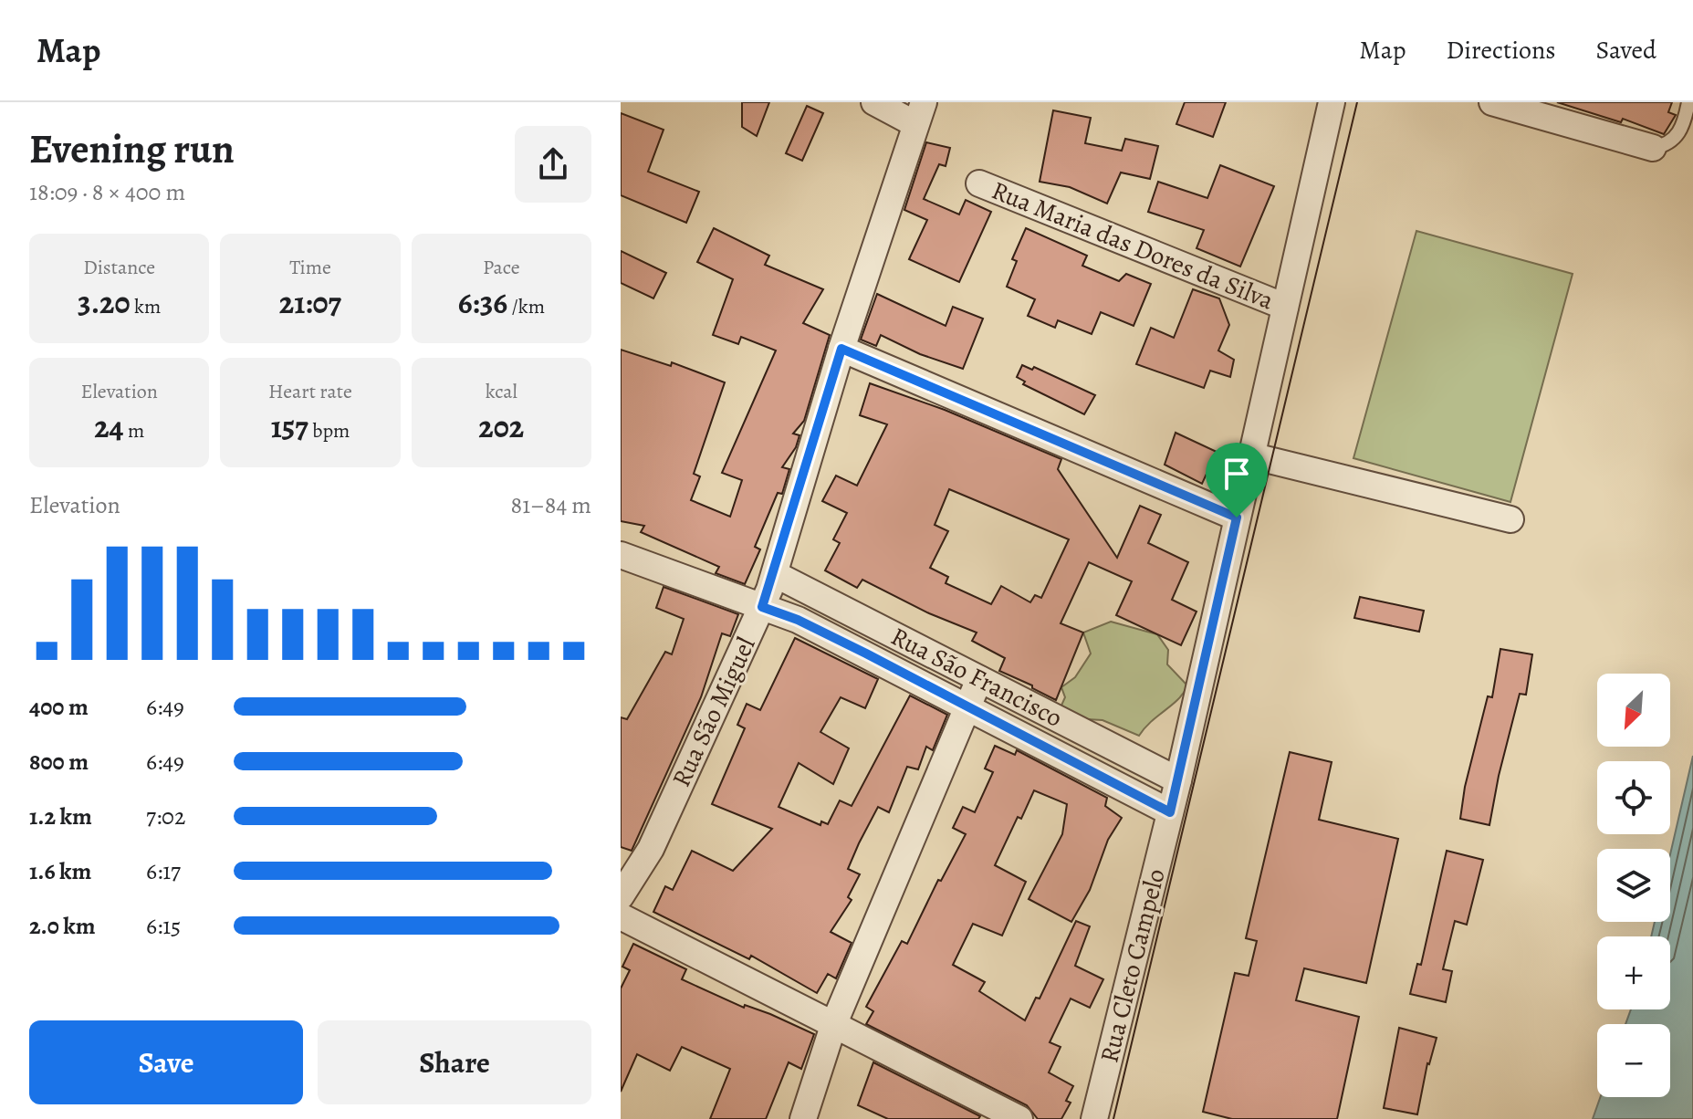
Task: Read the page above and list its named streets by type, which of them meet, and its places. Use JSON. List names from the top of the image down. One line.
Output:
{"streets":{"street":["Rua Maria das Dores da Silva","Rua São Francisco","Rua São Miguel","Rua Cleto Campelo"]},"crossings":[["Rua Maria das Dores da Silva","Rua Cleto Campelo"],["Rua São Francisco","Rua São Miguel"],["Rua São Francisco","Rua Cleto Campelo"]],"north":"bottom left","page":{"header":"Map","nav":["Map","Directions","Saved"],"heading":["Evening run","18:09 · 8 × 400 m"],"stats":[["Distance","3.20 km"],["Time","21:07"],["Pace","6:36 /km"],["Elevation","24 m"],["Heart rate","157 bpm"],["kcal","202"]],"chart":["Elevation","81–84 m"],"map_buttons":["+","−"],"list":[{"name":"400 m","note":"6:49"},{"name":"800 m","note":"6:49"},{"name":"1.2 km","note":"7:02"},{"name":"1.6 km","note":"6:17"},{"name":"2.0 km","note":"6:15"}],"buttons":["Save","Share"]}}
